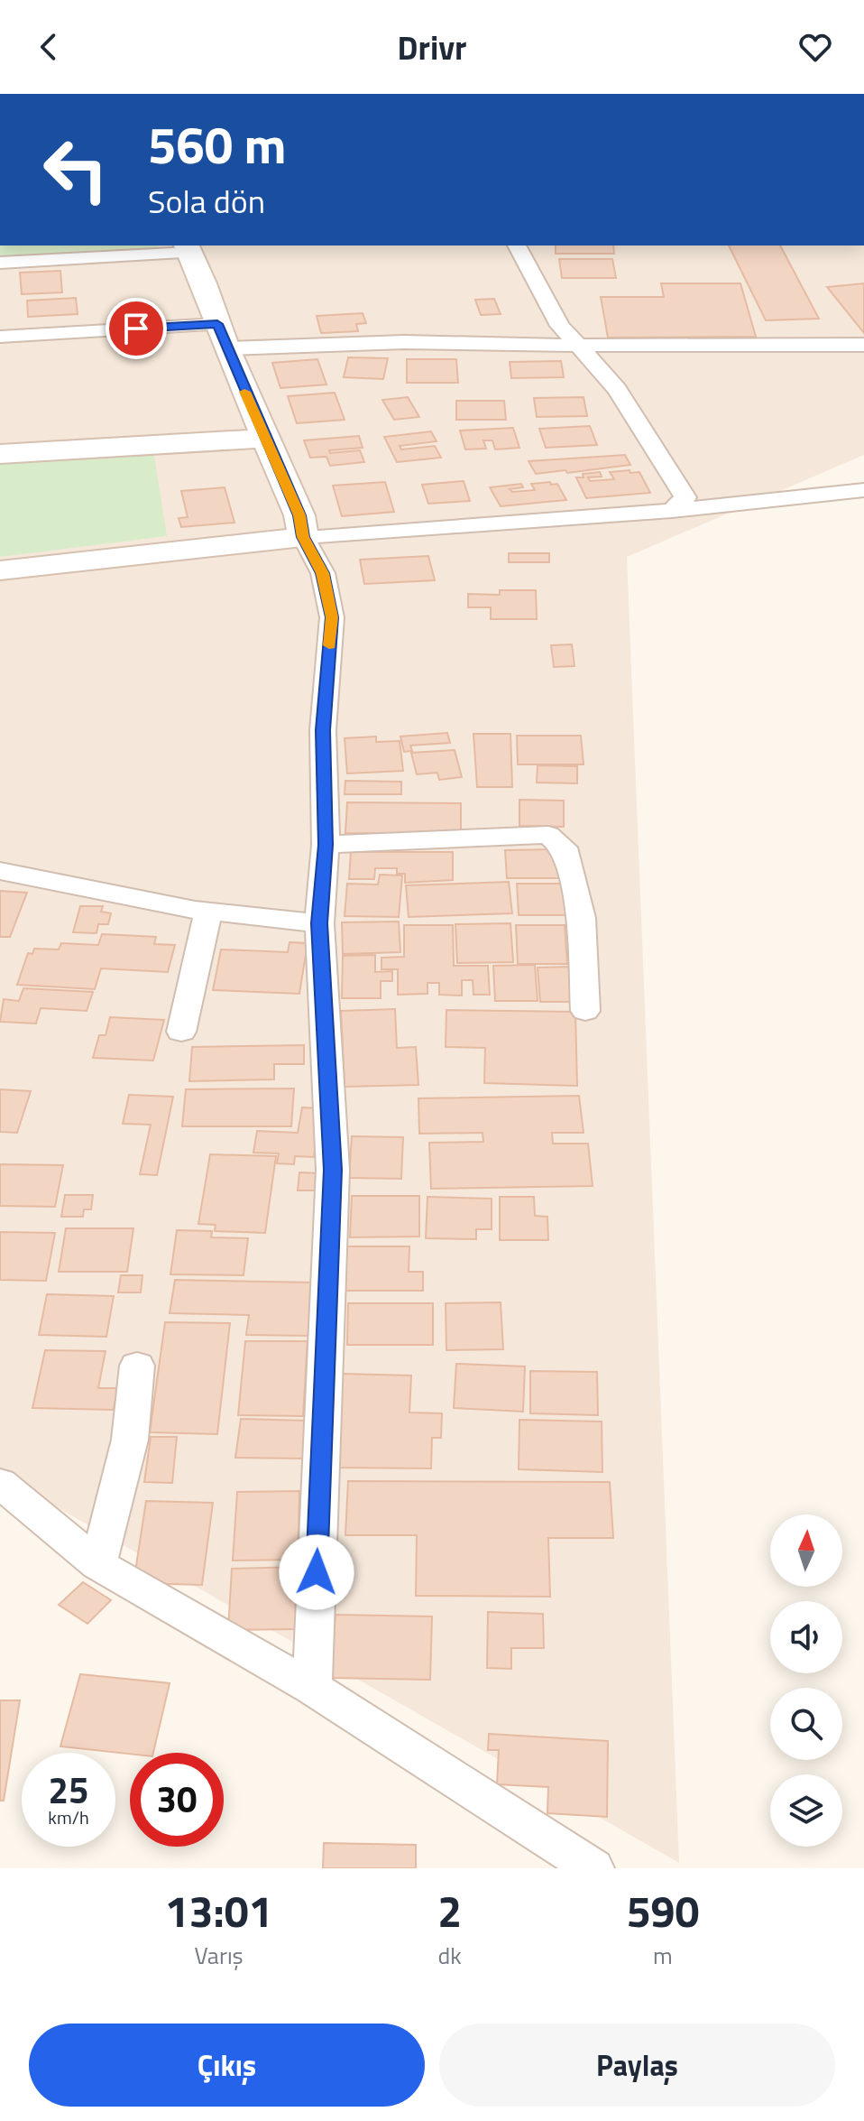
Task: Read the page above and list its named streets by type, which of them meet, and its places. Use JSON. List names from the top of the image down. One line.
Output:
{"north":"top","page":{"header":"Drivr","turn":["560 m","Sola dön"],"speed":"25 km/h","limit":"30","eta":["13:01","Varış","2","dk","590","m"],"buttons":["Çıkış","Paylaş"]}}
